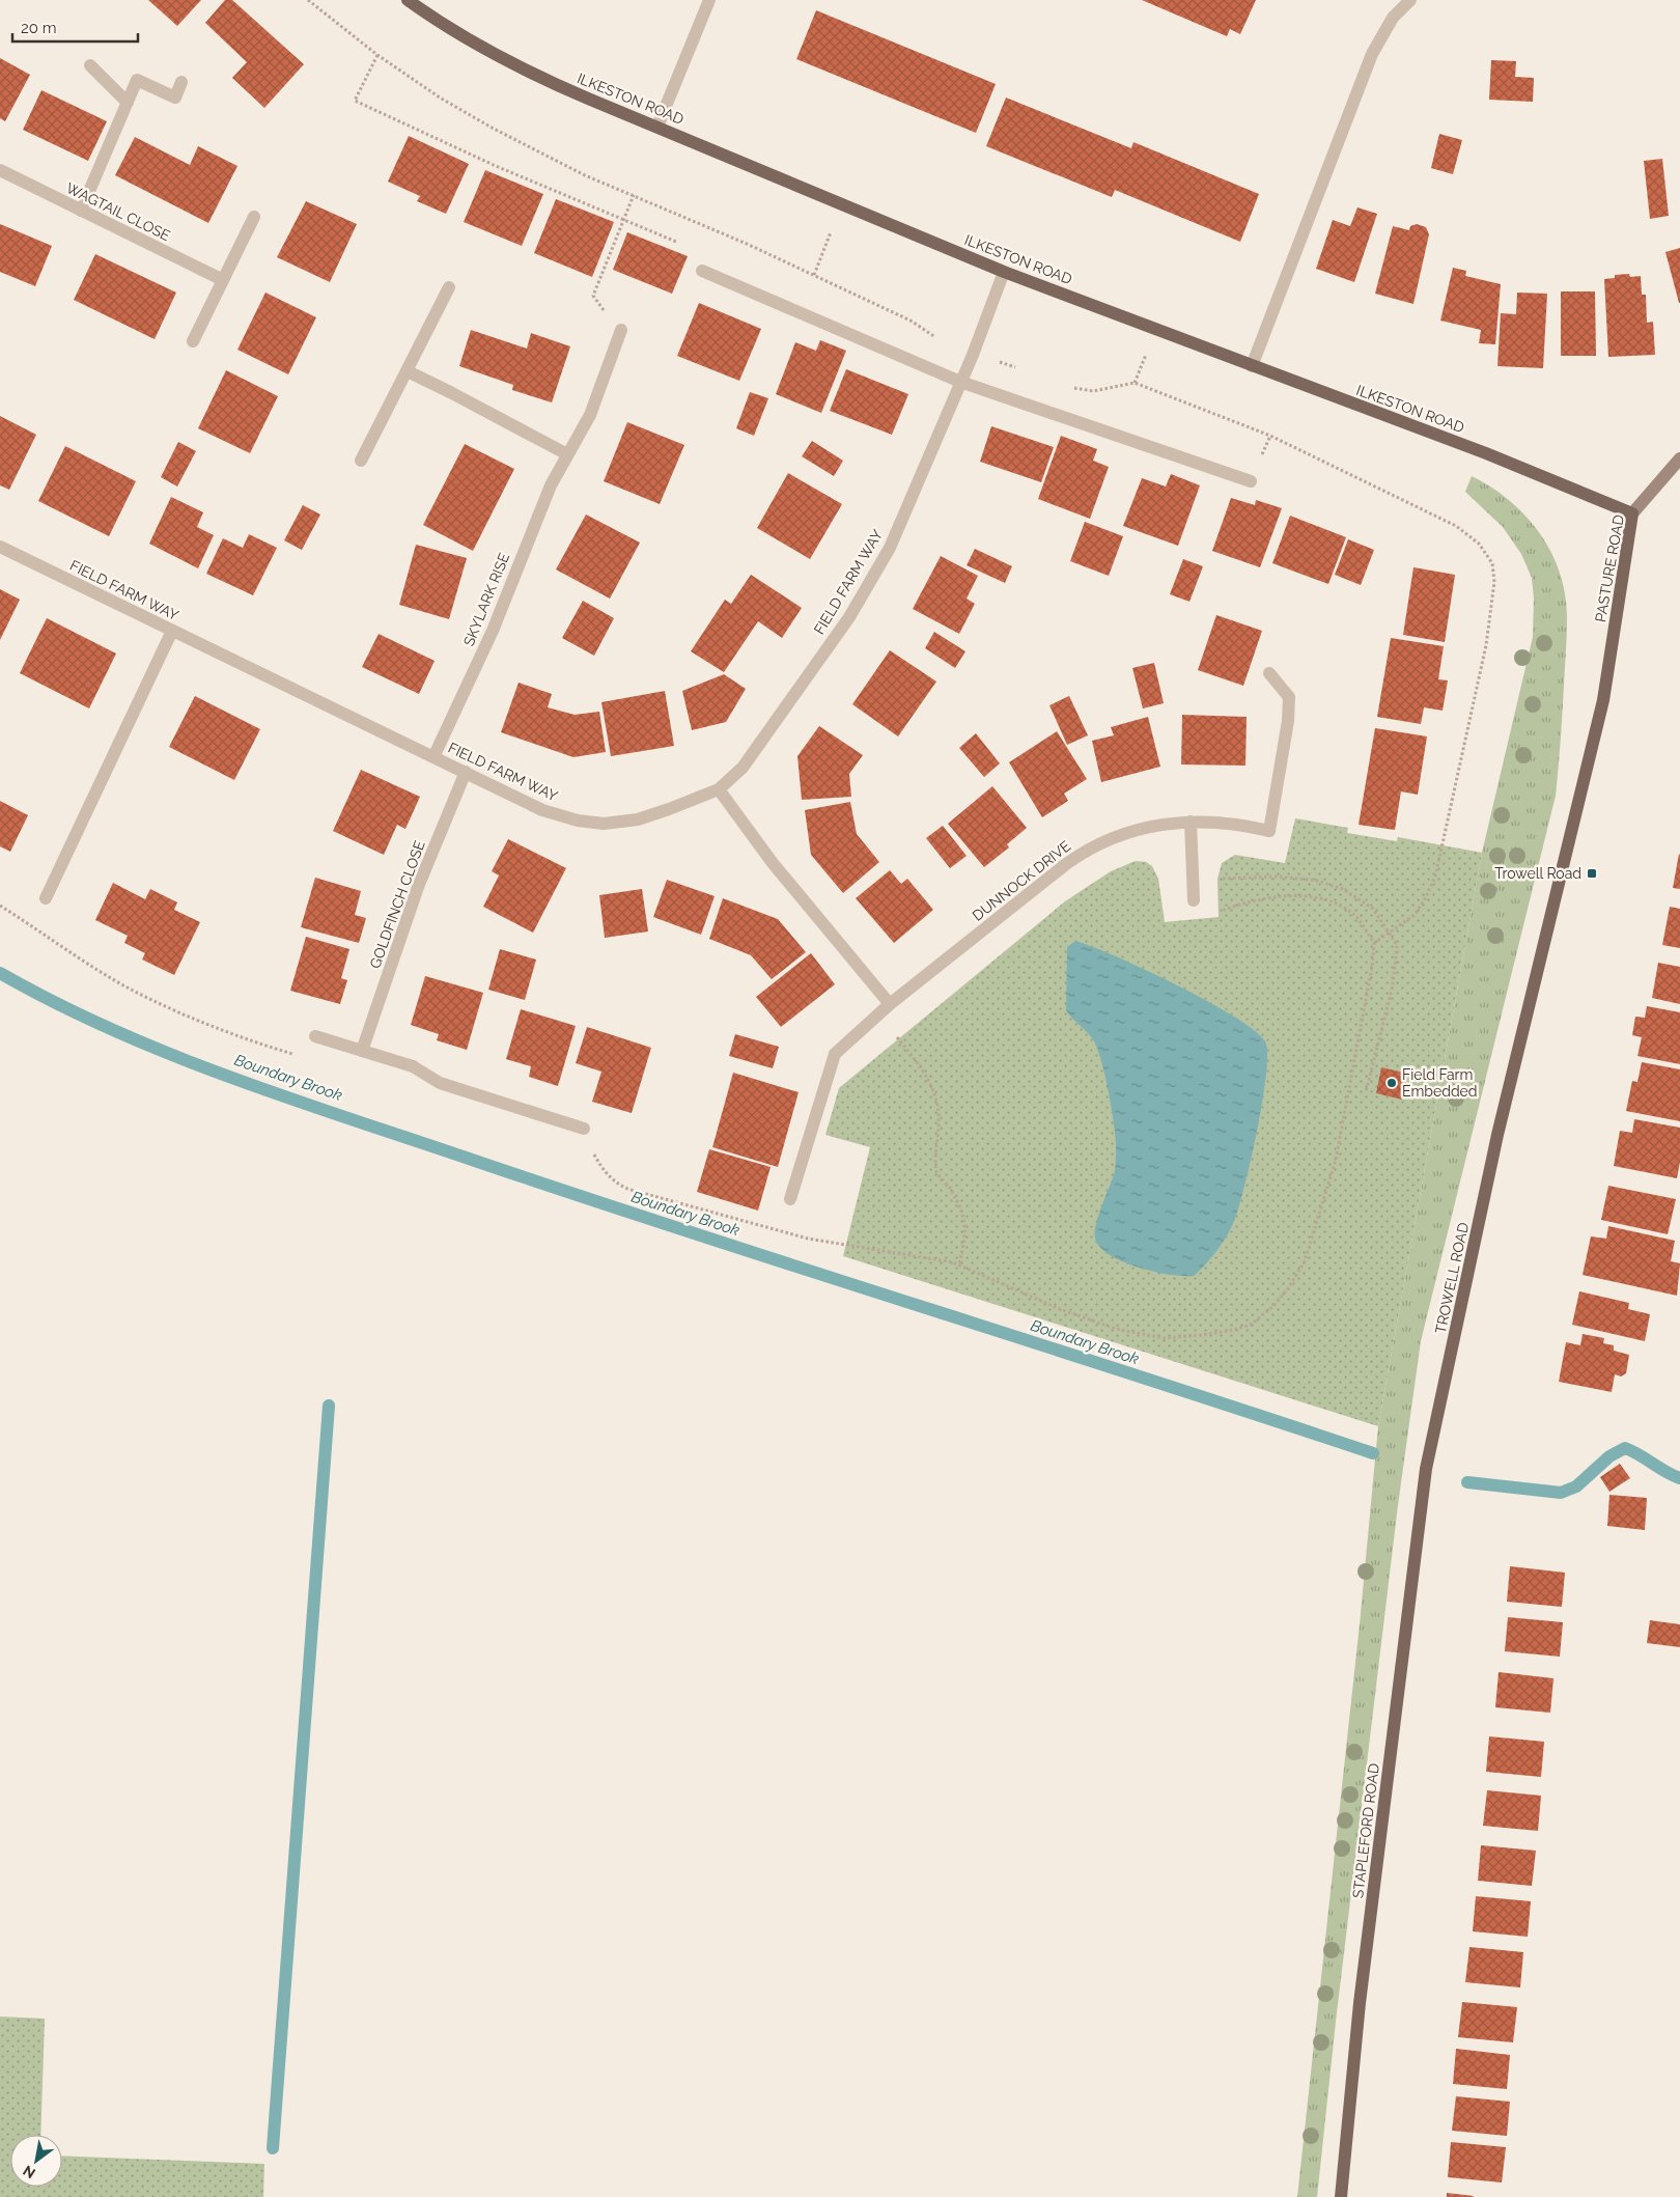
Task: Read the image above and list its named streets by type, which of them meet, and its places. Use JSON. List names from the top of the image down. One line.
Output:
{"streets":{"main road":["ILKESTON ROAD","PASTURE ROAD","TROWELL ROAD","STAPLEFORD ROAD"],"street":["WAGTAIL CLOSE","FIELD FARM WAY","SKYLARK RISE","DUNNOCK DRIVE","GOLDFINCH CLOSE"]},"crossings":[["ILKESTON ROAD","PASTURE ROAD"],["ILKESTON ROAD","FIELD FARM WAY"],["PASTURE ROAD","TROWELL ROAD"],["FIELD FARM WAY","SKYLARK RISE"],["FIELD FARM WAY","GOLDFINCH CLOSE"],["TROWELL ROAD","STAPLEFORD ROAD"]],"water":["Boundary Brook"],"places":{"transit":["Trowell Road"],"other":["Field Farm Embedded"]},"scale_bar":"20 m","north":"bottom left"}
